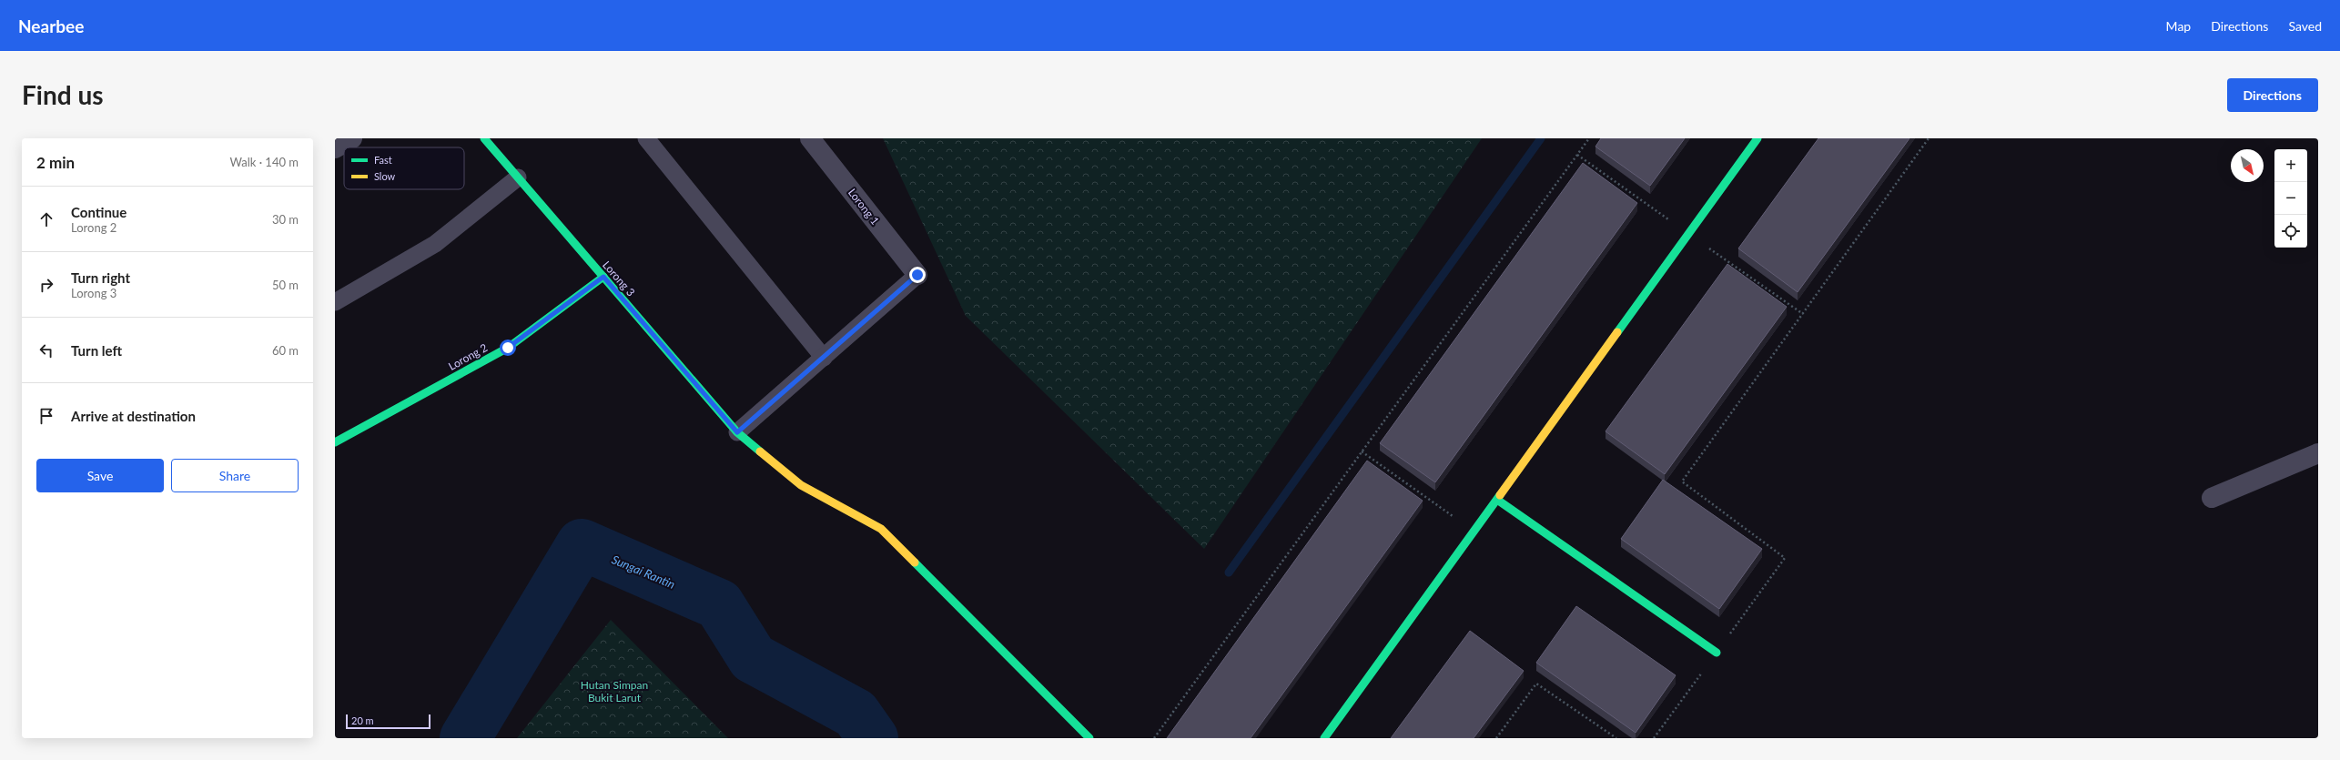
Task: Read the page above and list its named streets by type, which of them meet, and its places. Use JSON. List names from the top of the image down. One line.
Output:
{"streets":{"street":["Lorong 1","Lorong 3","Lorong 2"]},"crossings":[["Lorong 3","Lorong 2"]],"water":["Sungai Rantin"],"parks":["Hutan Simpan Bukit Larut"],"legend":["Fast","Slow"],"scale_bar":"20 m","north":"bottom right","page":{"header":"Nearbee","nav":["Map","Directions","Saved"],"buttons":["Directions",["Save","Share"]],"title":"Find us","heading":["2 min","Walk · 140 m"],"map_buttons":["+","−"],"list":[["Continue","Lorong 2","30 m"],["Turn right","Lorong 3","50 m"],["Turn left","60 m"],"Arrive at destination"],"scale":"20 m"}}
